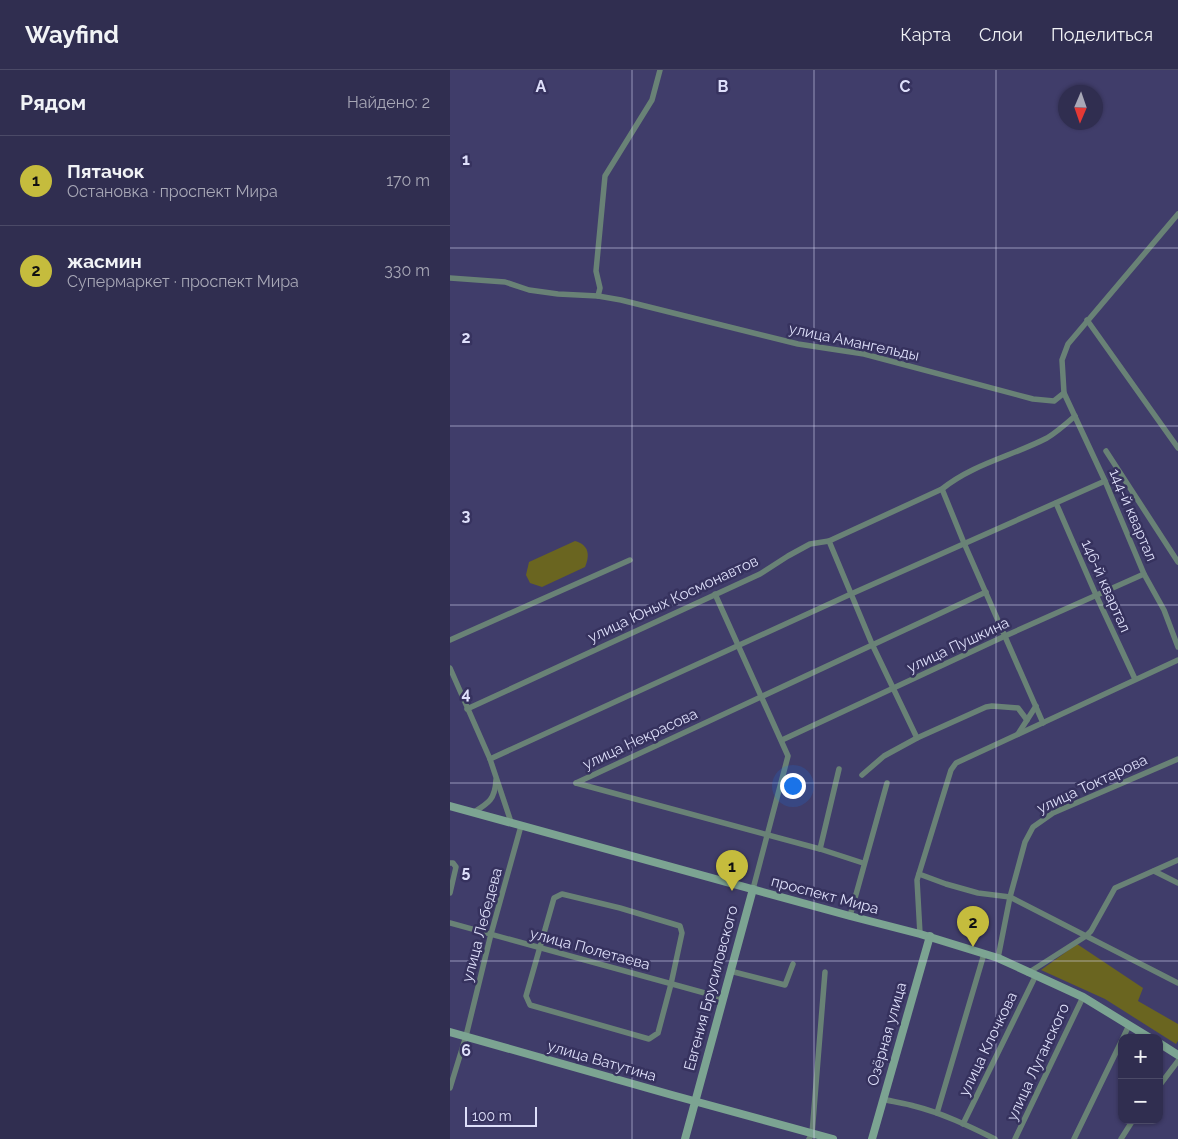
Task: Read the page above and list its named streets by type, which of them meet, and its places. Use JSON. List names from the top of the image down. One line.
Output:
{"streets":{"street":["улица Амангельды","144-й квартал","146-й квартал","улица Юных Космонавтов","улица Пушкина","улица Некрасова","улица Токтарова","проспект Мира","улица Лебедева","улица Полетаева","Евгения Брусиловского","Озёрная улица","улица Клочкова","улица Ватутина","улица Луганского"]},"crossings":[["улица Амангельды","144-й квартал"],["144-й квартал","улица Юных Космонавтов"],["144-й квартал","улица Пушкина"],["146-й квартал","улица Пушкина"],["улица Юных Космонавтов","Евгения Брусиловского"],["улица Пушкина","Евгения Брусиловского"],["улица Некрасова","Евгения Брусиловского"],["улица Токтарова","проспект Мира"],["проспект Мира","улица Лебедева"],["проспект Мира","Евгения Брусиловского"],["проспект Мира","Озёрная улица"],["проспект Мира","улица Клочкова"],["проспект Мира","улица Луганского"],["улица Лебедева","улица Полетаева"],["улица Лебедева","улица Ватутина"],["улица Полетаева","Евгения Брусиловского"],["Евгения Брусиловского","улица Ватутина"]],"scale_bar":"100 m","north":"bottom","page":{"header":"Wayfind","nav":["Карта","Слои","Поделиться"],"heading":["Рядом","Найдено: 2"],"list":[{"mark":"1","name":"Пятачок","note":"Остановка · проспект Мира","value":"170 m"},{"mark":"2","name":"жасмин","note":"Супермаркет · проспект Мира","value":"330 m"}],"pins":["1","2"],"map_buttons":["+","−"],"scale":"100 m"},"grid":{"columns":["A","B","C"],"rows":["1","2","3","4","5","6"]}}
